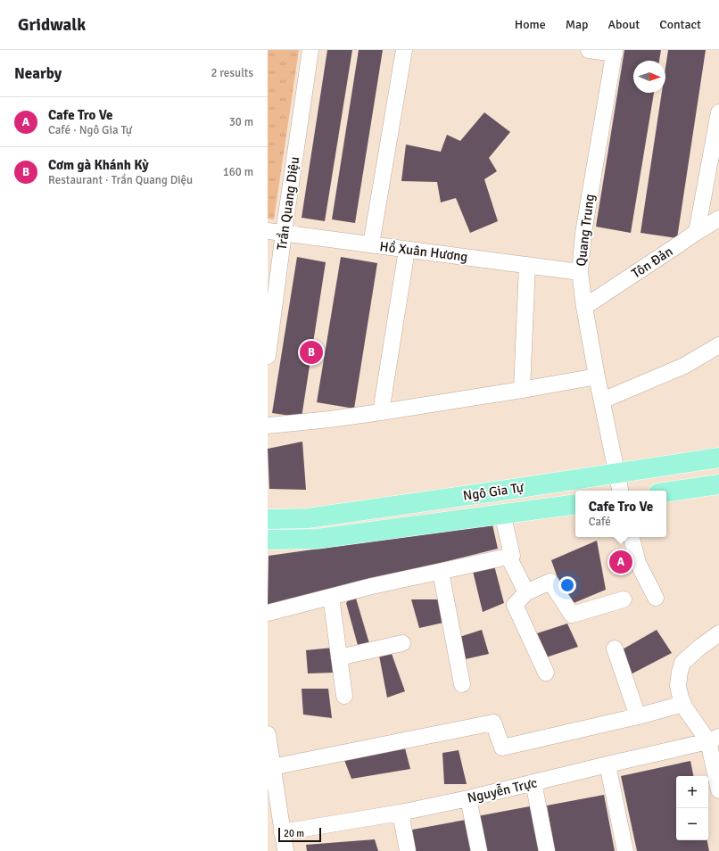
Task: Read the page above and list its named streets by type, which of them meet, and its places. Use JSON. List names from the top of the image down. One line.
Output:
{"streets":{"main road":["Ngô Gia Tự"],"street":["Trần Quang Diệu","Quang Trung","Hồ Xuân Hương","Tôn Đản","Nguyễn Trực"]},"crossings":[["Trần Quang Diệu","Hồ Xuân Hương"],["Quang Trung","Hồ Xuân Hương"],["Quang Trung","Tôn Đản"],["Quang Trung","Ngô Gia Tự"]],"scale_bar":"20 m","north":"right","page":{"header":"Gridwalk","nav":["Home","Map","About","Contact"],"heading":["Nearby","2 results"],"list":[{"mark":"A","name":"Cafe Tro Ve","note":"Café · Ngô Gia Tự","value":"30 m"},{"mark":"B","name":"Cơm gà Khánh Kỳ","note":"Restaurant · Trần Quang Diệu","value":"160 m"}],"pins":["B","A"],"popup":["Cafe Tro Ve","Café"],"map_buttons":["+","−"],"scale":"20 m"}}
